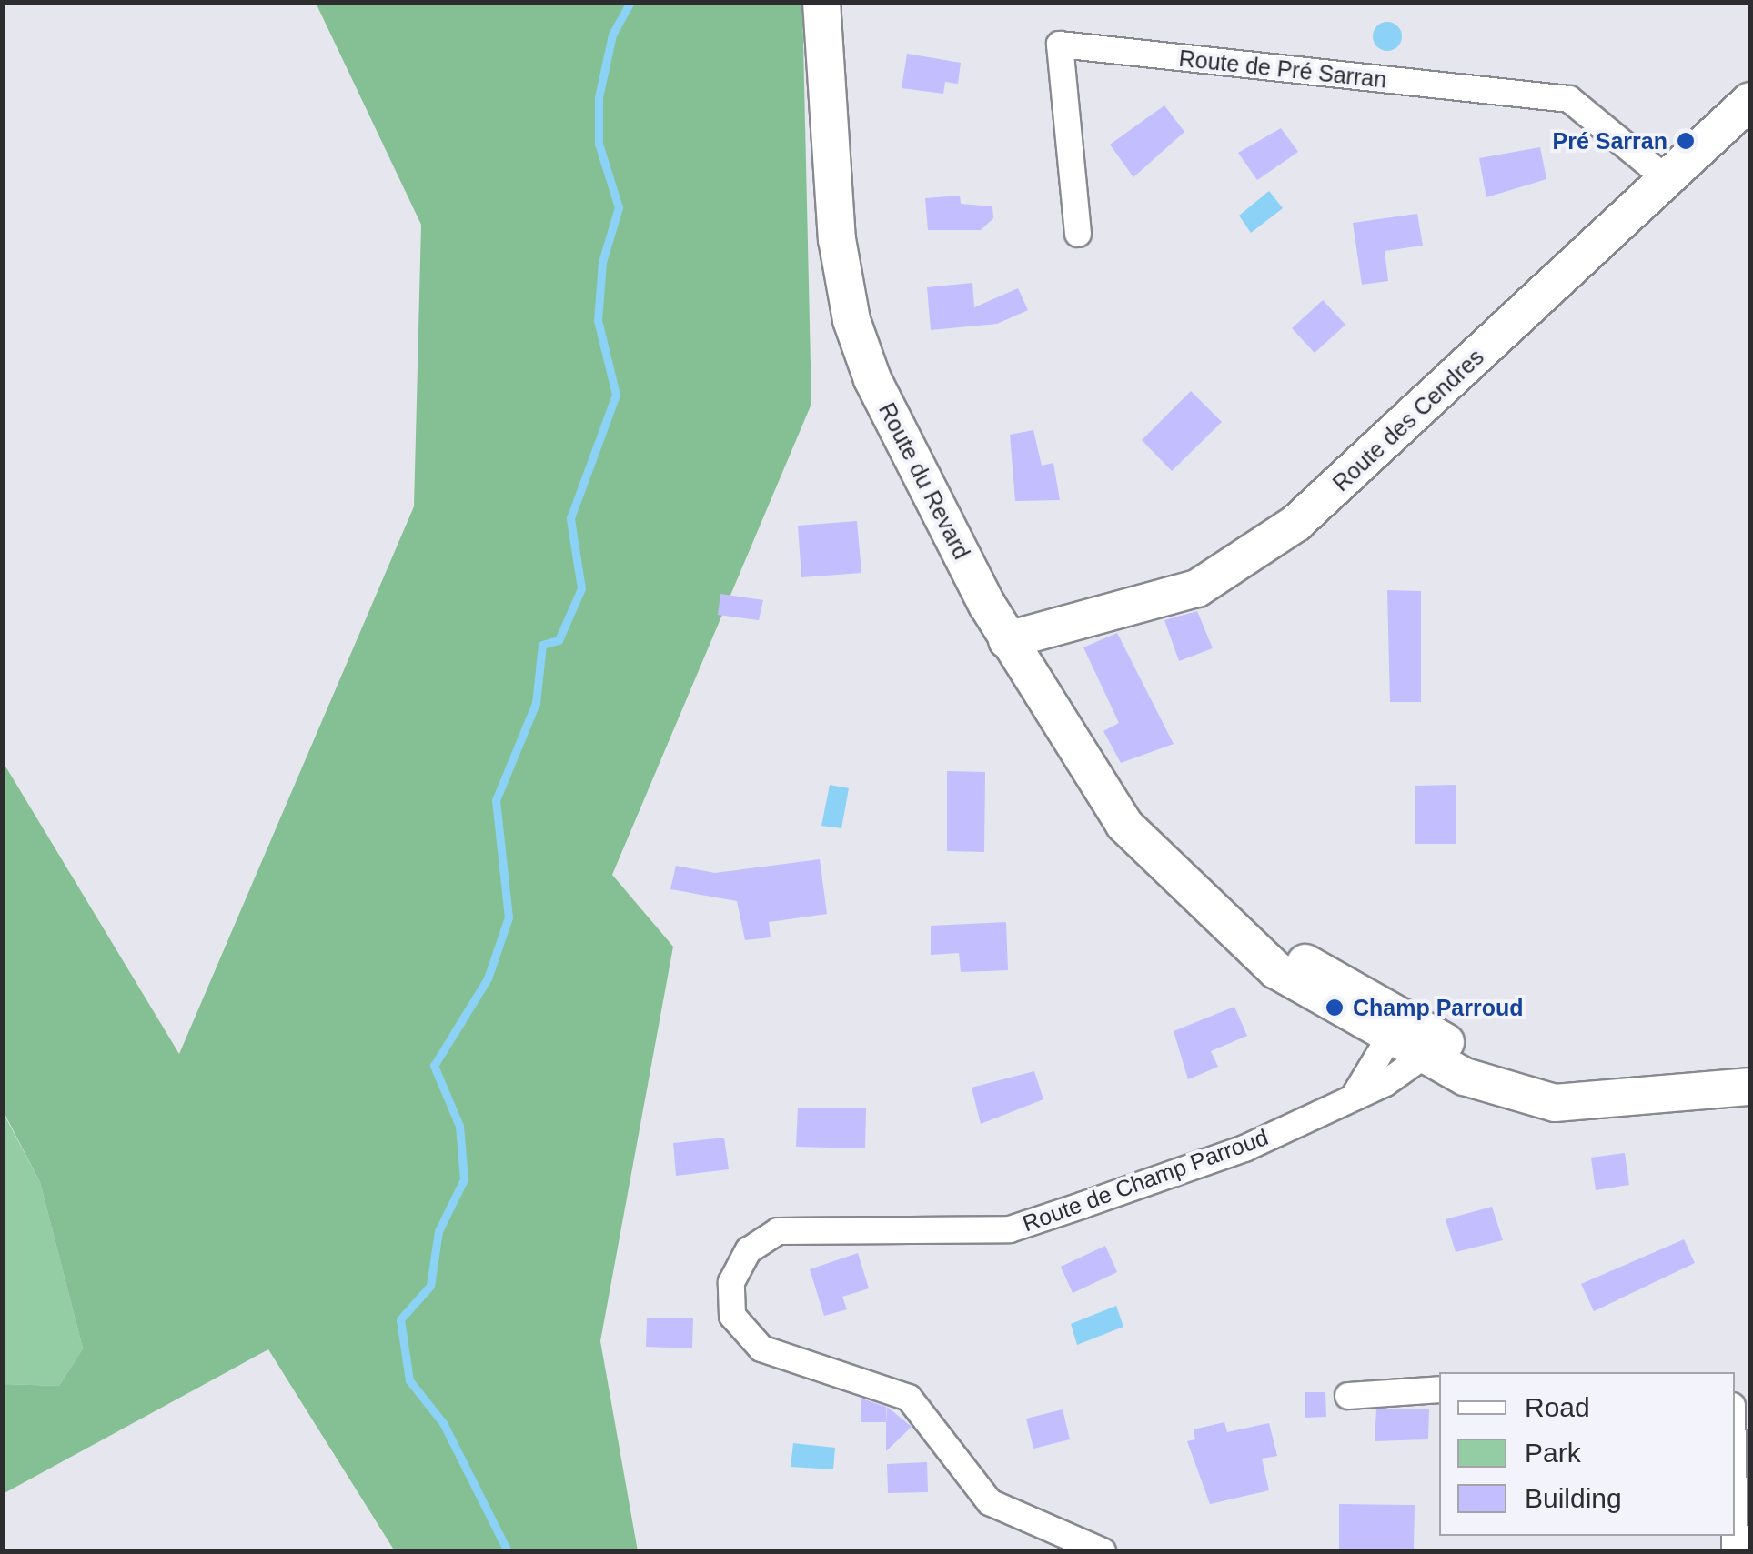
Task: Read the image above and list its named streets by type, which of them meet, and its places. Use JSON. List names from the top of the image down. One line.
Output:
{"streets":{"main road":["Route des Cendres","Route du Revard"],"street":["Route de Pré Sarran","Route de Champ Parroud"]},"crossings":[["Route de Pré Sarran","Route des Cendres"],["Route des Cendres","Route du Revard"],["Route du Revard","Route de Champ Parroud"]],"places":["Pré Sarran","Champ Parroud"],"legend":["Road","Park","Building"]}
